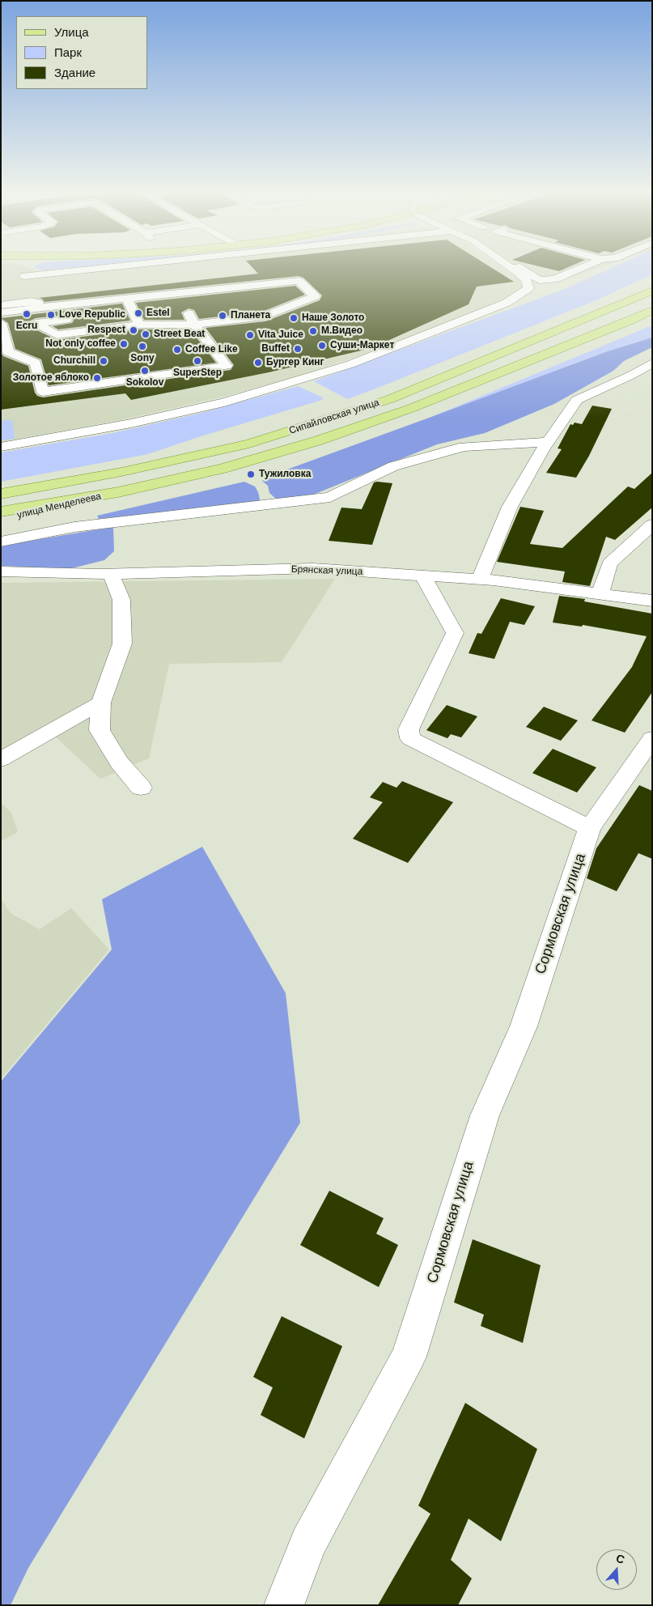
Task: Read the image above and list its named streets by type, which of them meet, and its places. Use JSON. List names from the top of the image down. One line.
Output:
{"streets":{"main road":["Сипайловская улица","улица Менделеева"],"street":["Брянская улица","Сормовская улица"]},"crossings":[["Сипайловская улица","улица Менделеева"]],"places":["Estel","Ecru","Love Republic","Планета","Наше Золото","Respect","М.Видео","Street Beat","Vita Juice","Not only coffee","Суши-Маркет","Sony","Buffet","Coffee Like","Churchill","SuperStep","Бургер Кинг","Sokolov","Золотое яблоко","Тужиловка"],"legend":["Улица","Парк","Здание"],"north":"top"}
